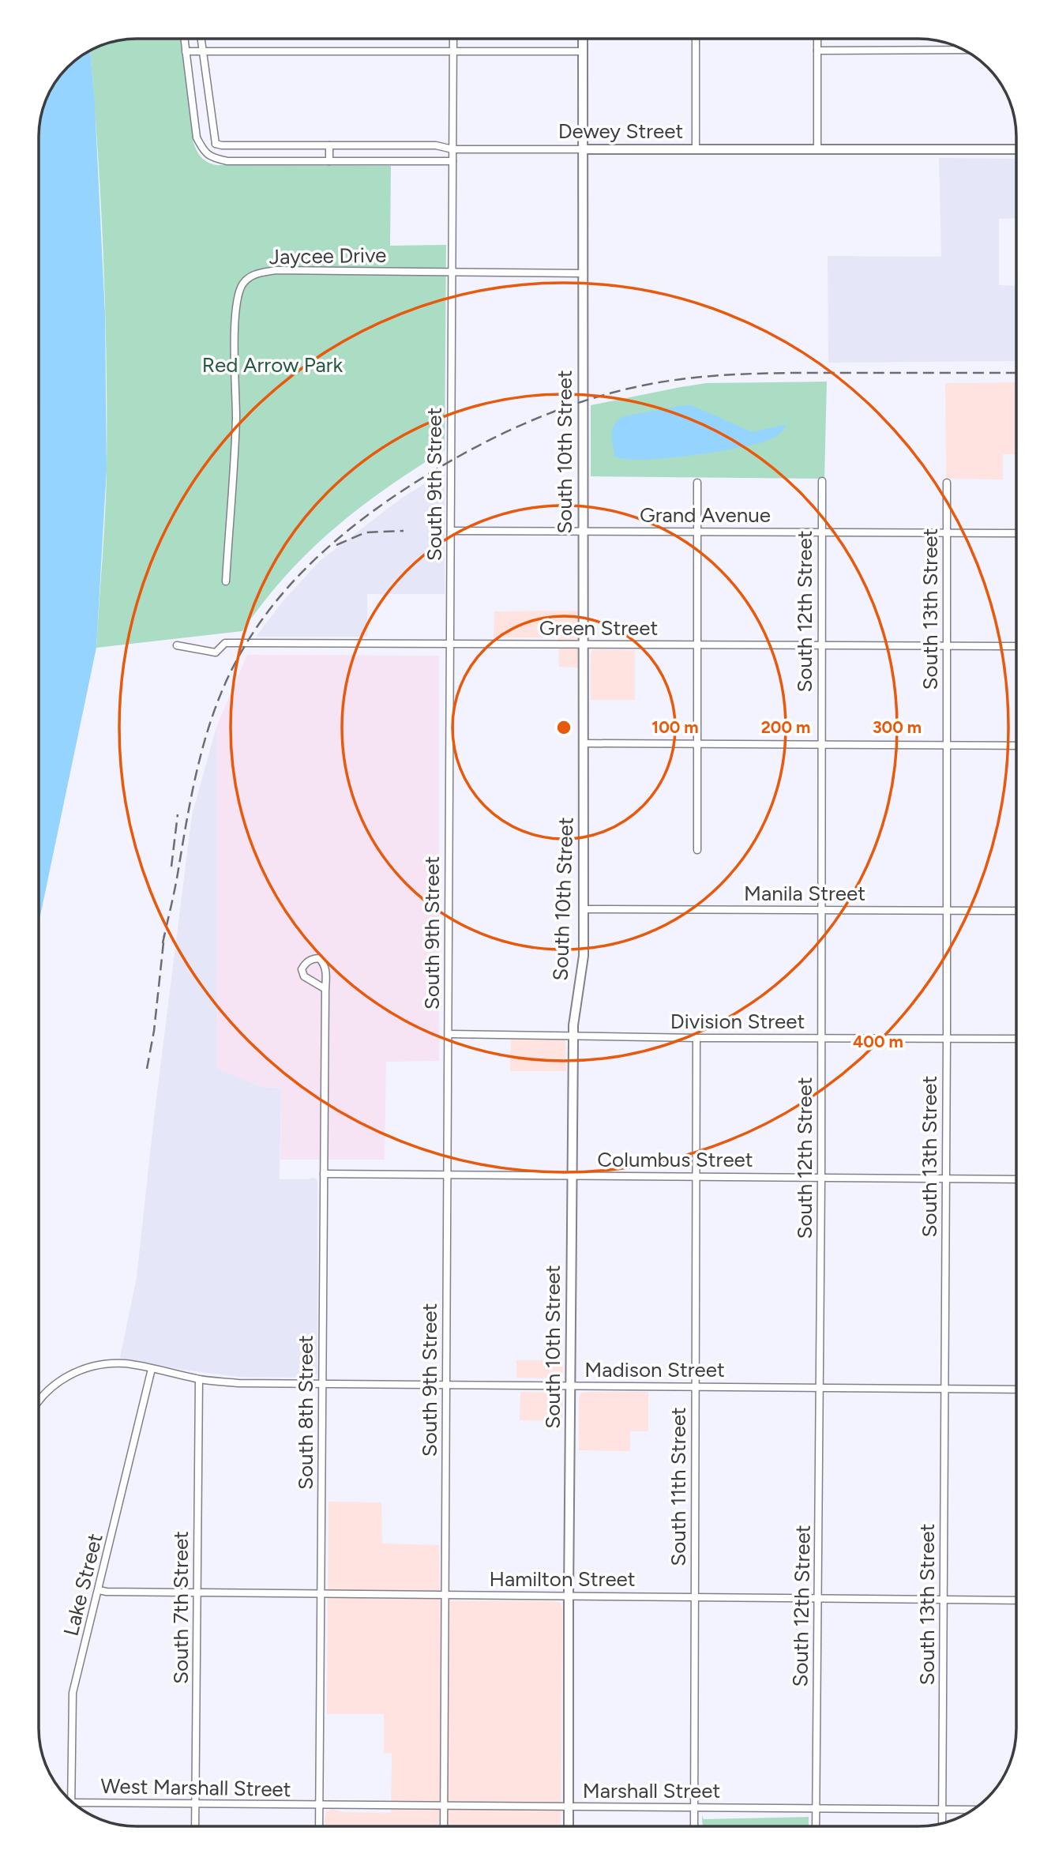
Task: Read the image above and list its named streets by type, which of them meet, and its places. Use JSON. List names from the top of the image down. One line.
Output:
{"streets":{"street":["Dewey Street","Jaycee Drive","South 10th Street","South 9th Street","Grand Avenue","South 13th Street","South 12th Street","Green Street","Manila Street","Division Street","Columbus Street","Madison Street","South 8th Street","South 11th Street","Hamilton Street","Lake Street","South 7th Street","West Marshall Street","Marshall Street"]},"crossings":[["Dewey Street","South 10th Street"],["Dewey Street","South 9th Street"],["Jaycee Drive","South 10th Street"],["Jaycee Drive","South 9th Street"],["South 10th Street","Grand Avenue"],["South 10th Street","Green Street"],["South 10th Street","Manila Street"],["South 10th Street","Division Street"],["South 10th Street","Columbus Street"],["South 10th Street","Madison Street"],["South 10th Street","Hamilton Street"],["South 10th Street","Marshall Street"],["South 9th Street","Grand Avenue"],["South 9th Street","Green Street"],["South 9th Street","Division Street"],["South 9th Street","Columbus Street"],["South 9th Street","Madison Street"],["South 9th Street","Hamilton Street"],["South 9th Street","Marshall Street"],["Grand Avenue","South 13th Street"],["Grand Avenue","South 12th Street"],["South 13th Street","Green Street"],["South 13th Street","Manila Street"],["South 13th Street","Division Street"],["South 13th Street","Columbus Street"],["South 13th Street","Madison Street"],["South 13th Street","Hamilton Street"],["South 13th Street","Marshall Street"],["South 12th Street","Green Street"],["South 12th Street","Manila Street"],["South 12th Street","Division Street"],["South 12th Street","Columbus Street"],["South 12th Street","Madison Street"],["South 12th Street","Hamilton Street"],["South 12th Street","Marshall Street"],["Division Street","South 11th Street"],["Columbus Street","South 8th Street"],["Columbus Street","South 11th Street"],["Madison Street","South 8th Street"],["Madison Street","South 11th Street"],["Madison Street","Lake Street"],["Madison Street","South 7th Street"],["South 8th Street","Hamilton Street"],["South 8th Street","West Marshall Street"],["South 8th Street","Marshall Street"],["South 11th Street","Hamilton Street"],["South 11th Street","Marshall Street"],["Hamilton Street","Lake Street"],["Hamilton Street","South 7th Street"],["South 7th Street","West Marshall Street"],["West Marshall Street","Marshall Street"]],"parks":["Red Arrow Park"],"rings":["100 m","200 m","300 m","400 m"]}
